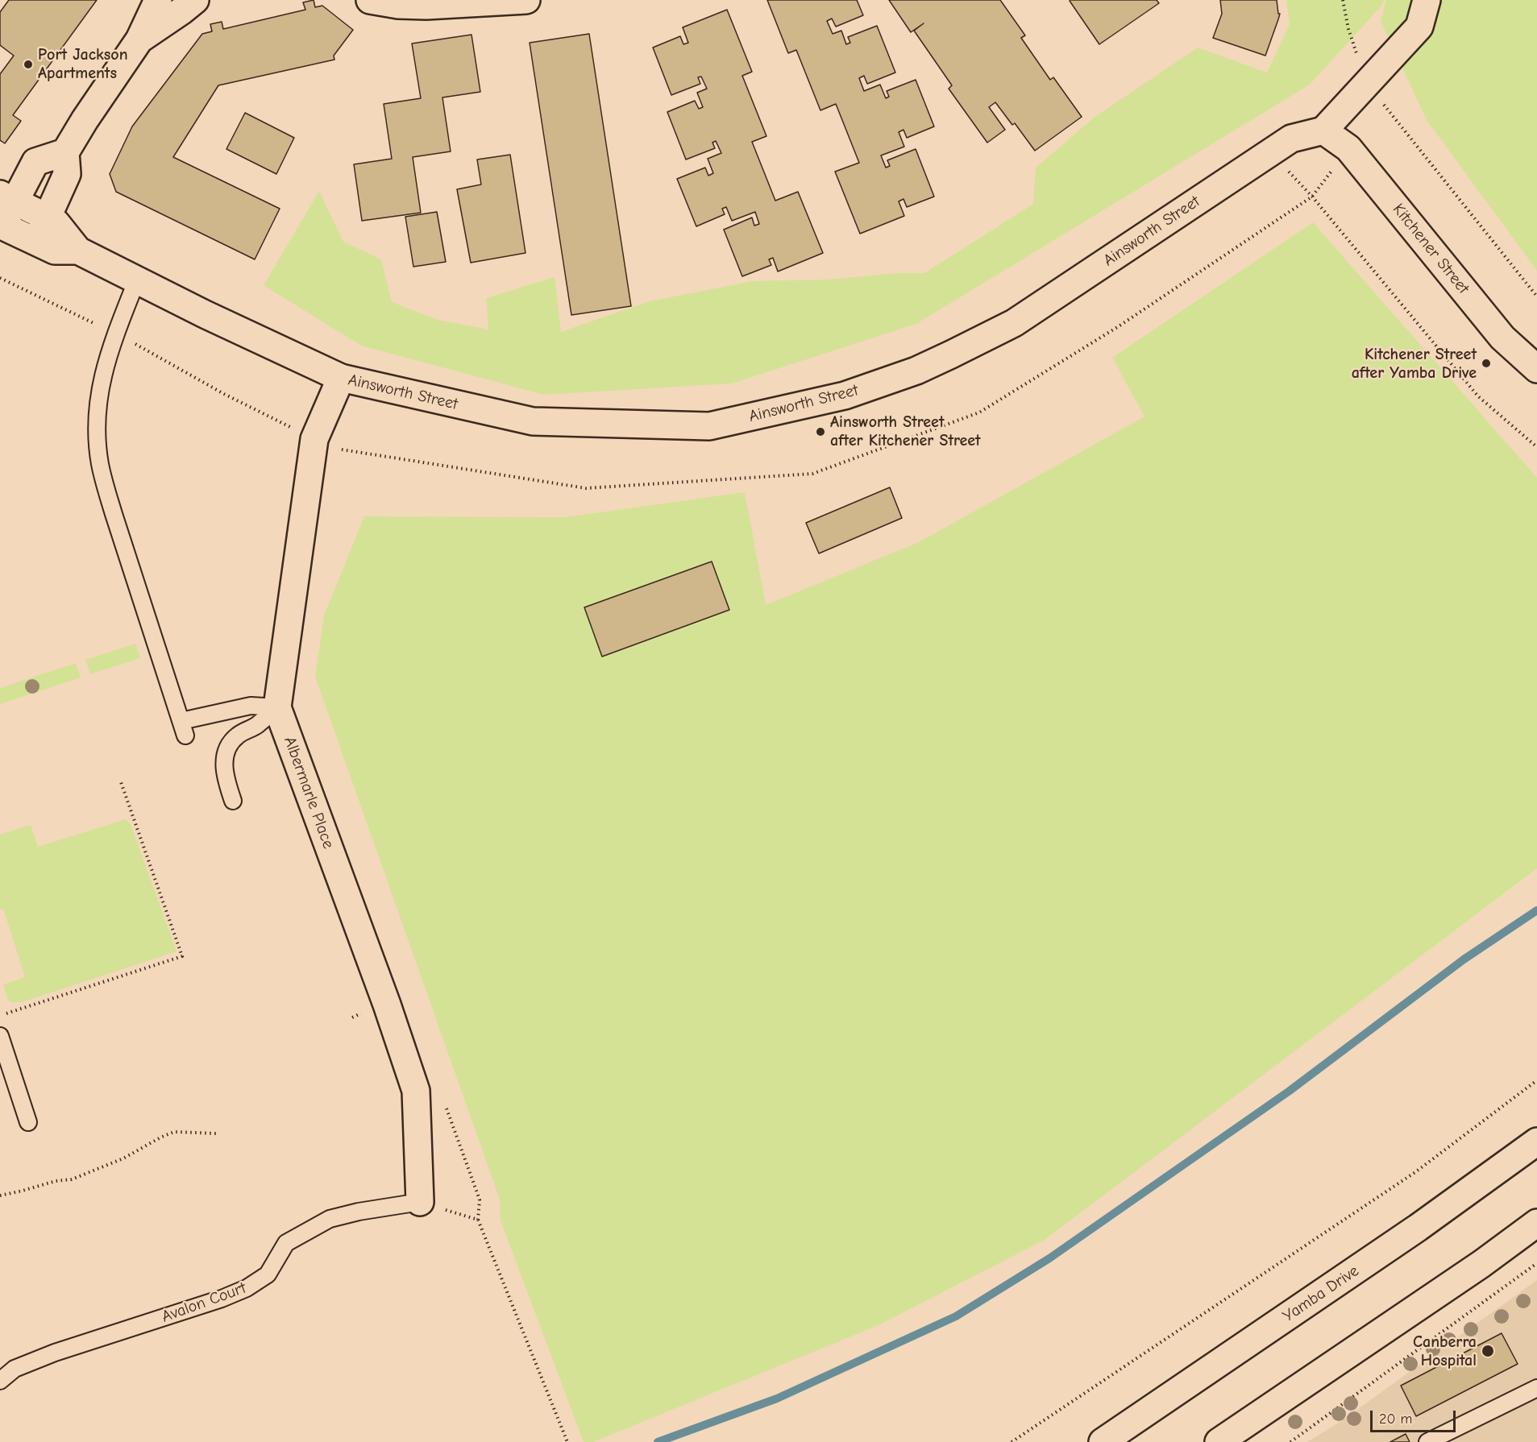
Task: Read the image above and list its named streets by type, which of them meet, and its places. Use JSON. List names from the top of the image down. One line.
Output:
{"streets":{"street":["Ainsworth Street","Kitchener Street","Albermarle Place","Yamba Drive"],"lane":["Avalon Court"]},"crossings":[["Ainsworth Street","Kitchener Street"],["Ainsworth Street","Albermarle Place"],["Albermarle Place","Avalon Court"]],"places":["Port Jackson Apartments","Kitchener Street after Yamba Drive","Ainsworth Street after Kitchener Street","Canberra Hospital"],"scale_bar":"20 m"}
